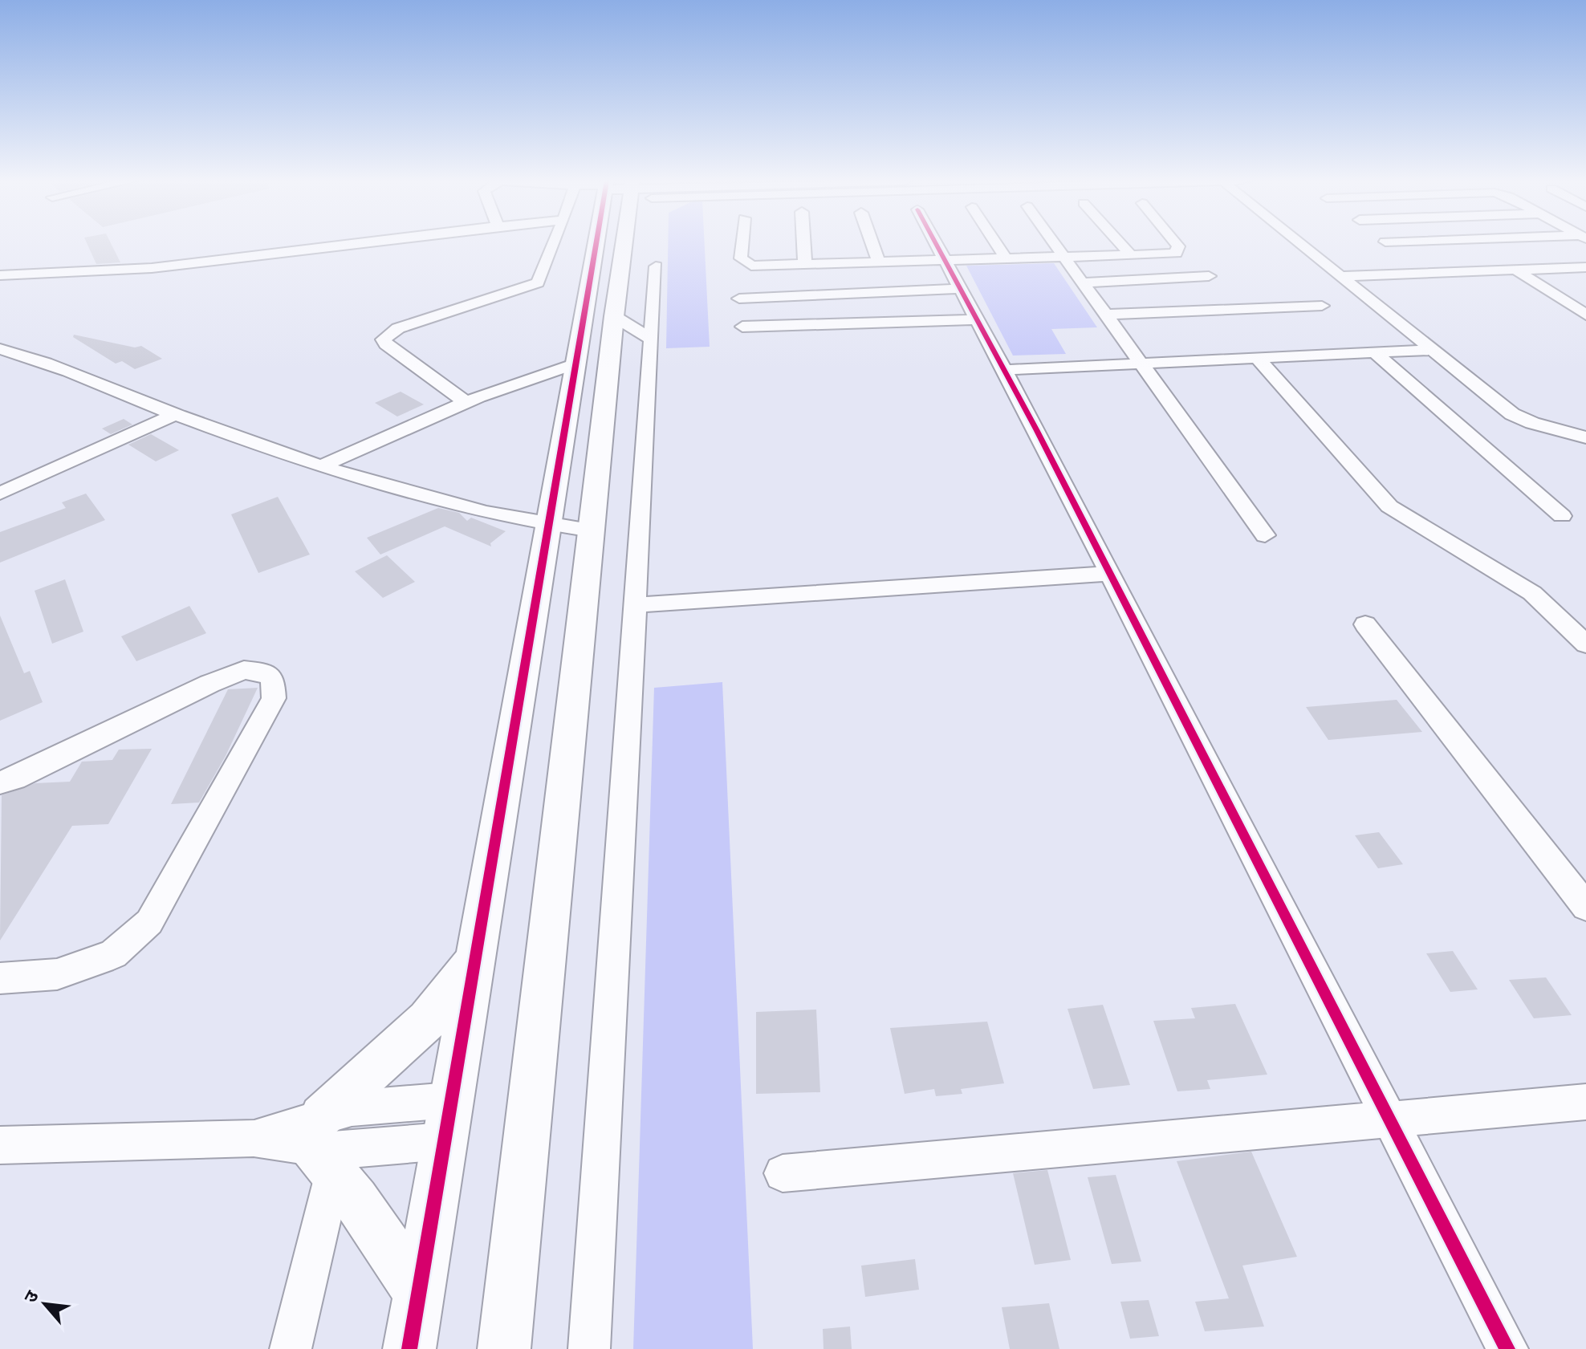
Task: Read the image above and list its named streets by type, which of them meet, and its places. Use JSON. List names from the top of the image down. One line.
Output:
{"north":"top left"}
